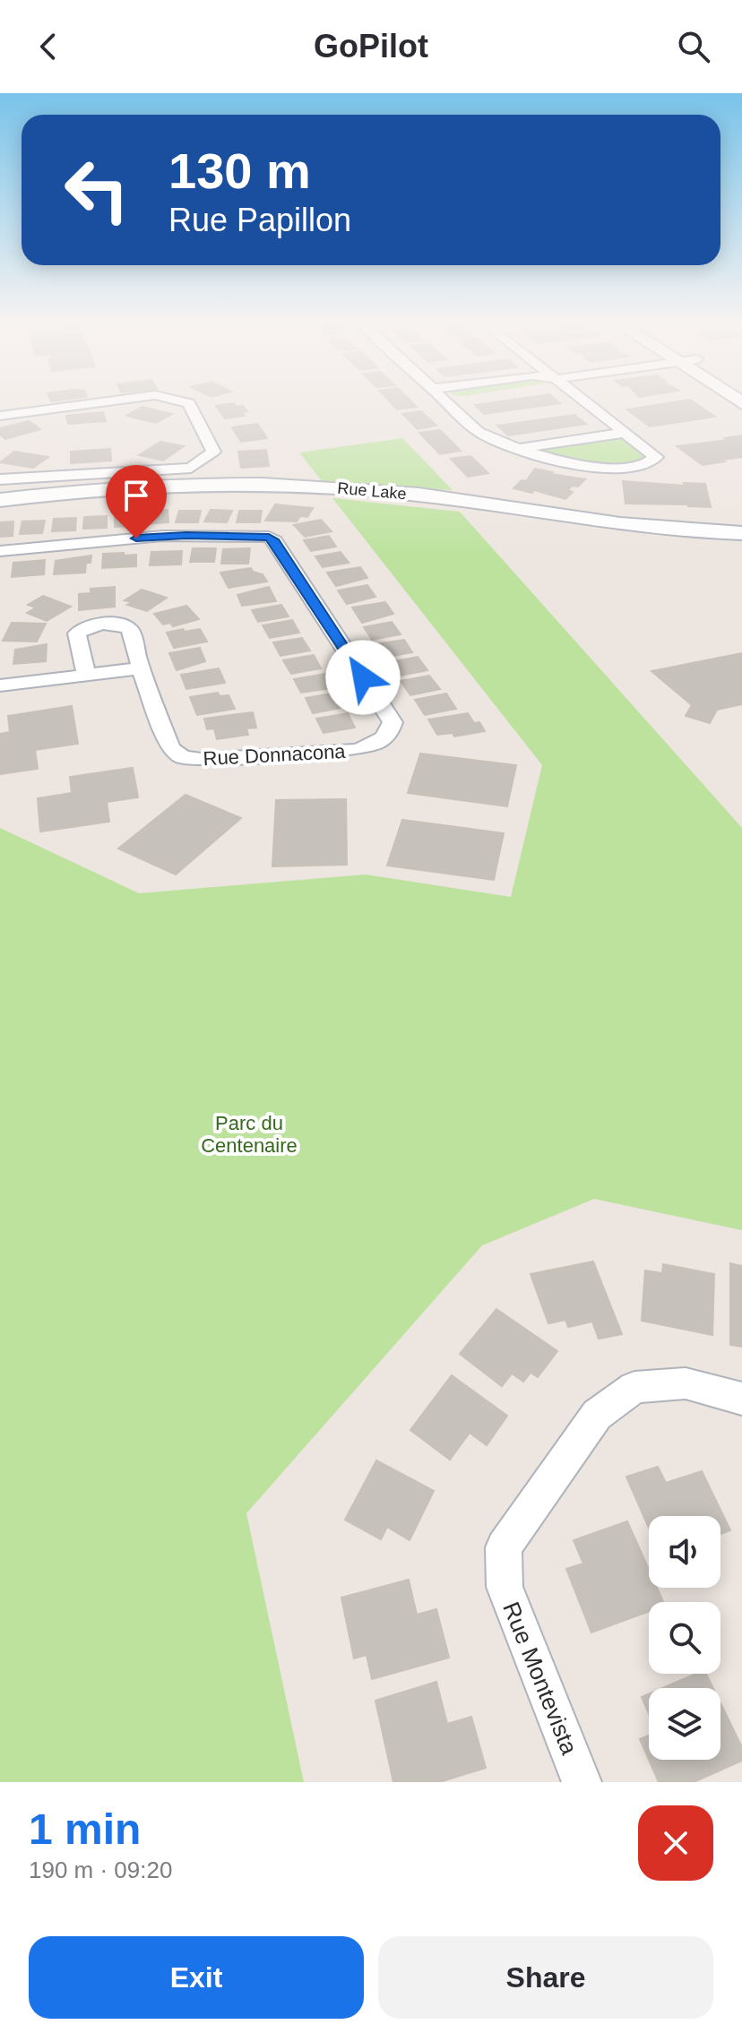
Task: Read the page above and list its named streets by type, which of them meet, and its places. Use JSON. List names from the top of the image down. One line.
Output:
{"streets":{"street":["Rue Lake","Rue Donnacona","Rue Montevista"]},"parks":["Parc du Centenaire"],"page":{"header":"GoPilot","turn":["130 m","Rue Papillon"],"heading":["1 min","190 m · 09:20"],"buttons":["Exit","Share"]}}
